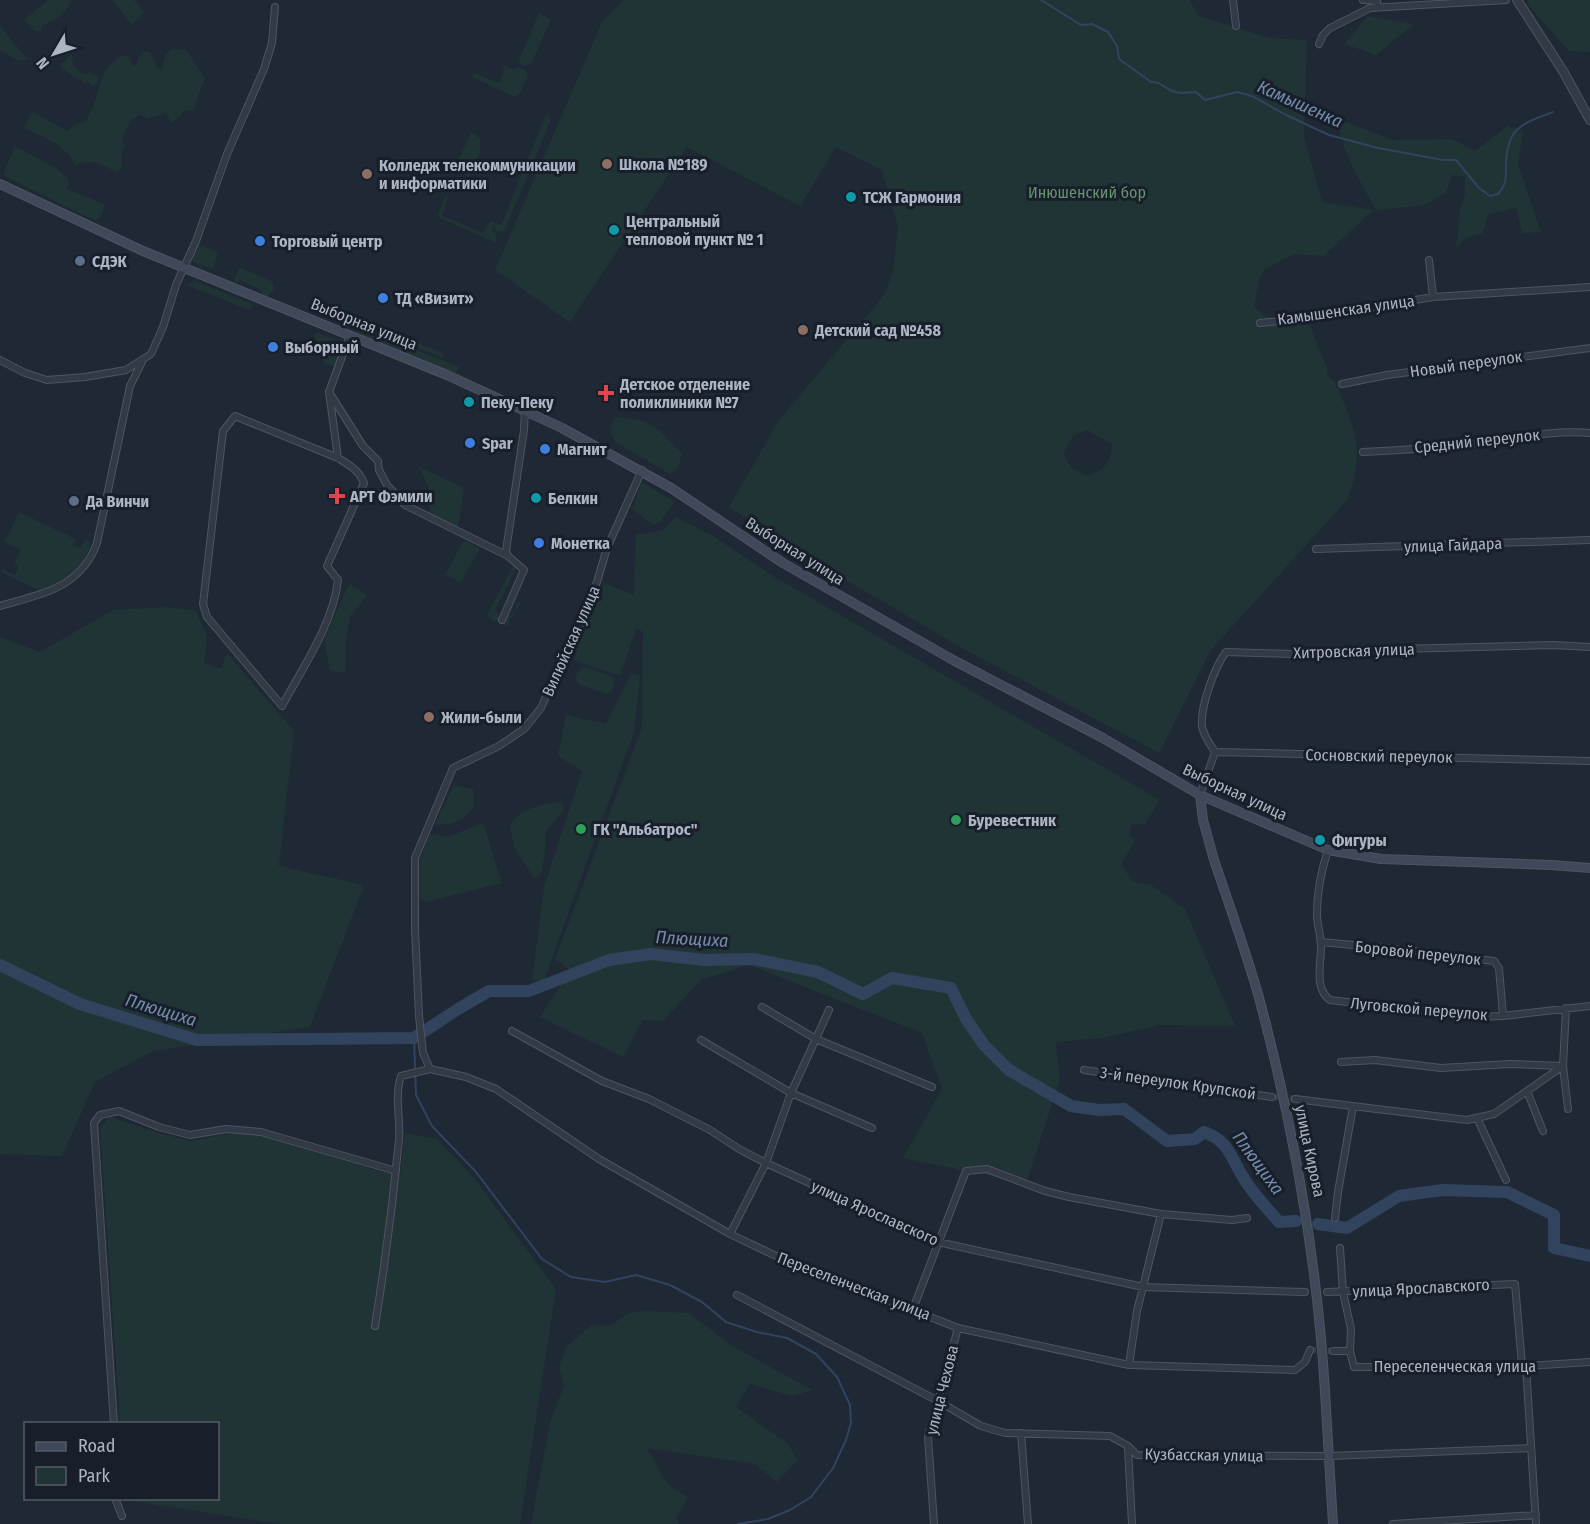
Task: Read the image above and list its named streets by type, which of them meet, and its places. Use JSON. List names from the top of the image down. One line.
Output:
{"streets":{"main road":["Выборная улица","улица Кирова"],"street":["Камышенская улица","Новый переулок","Средний переулок","улица Гайдара","Вилюйская улица","Хитровская улица","Сосновский переулок","Боровой переулок","Луговской переулок","3-й переулок Крупской","улица Ярославского","Переселенческая улица","улица Чехова","Кузбасская улица"]},"crossings":[["Выборная улица","Вилюйская улица"],["Выборная улица","улица Кирова"],["Вилюйская улица","Переселенческая улица"],["Хитровская улица","Сосновский переулок"],["Боровой переулок","Луговской переулок"],["улица Кирова","Кузбасская улица"],["улица Ярославского","Переселенческая улица"],["Переселенческая улица","улица Чехова"],["улица Чехова","Кузбасская улица"]],"water":["Камышенка","Плющиха"],"parks":["Инюшенский бор"],"places":{"other":["Школа №189","Колледж телекоммуникации и информатики","ТСЖ Гармония","Центральный тепловой пункт № 1","Торговый центр","СДЭК","ТД «Визит»","Детский сад №458","Выборный","Пеку-Пеку","Spar","Магнит","Белкин","Да Винчи","Монетка","Жили-были","Буревестник","ГК \"Альбатрос\"","Фигуры"],"health":["Детское отделение поликлиники №7","АРТ Фэмили"]},"legend":["Road","Park"],"north":"bottom left"}
